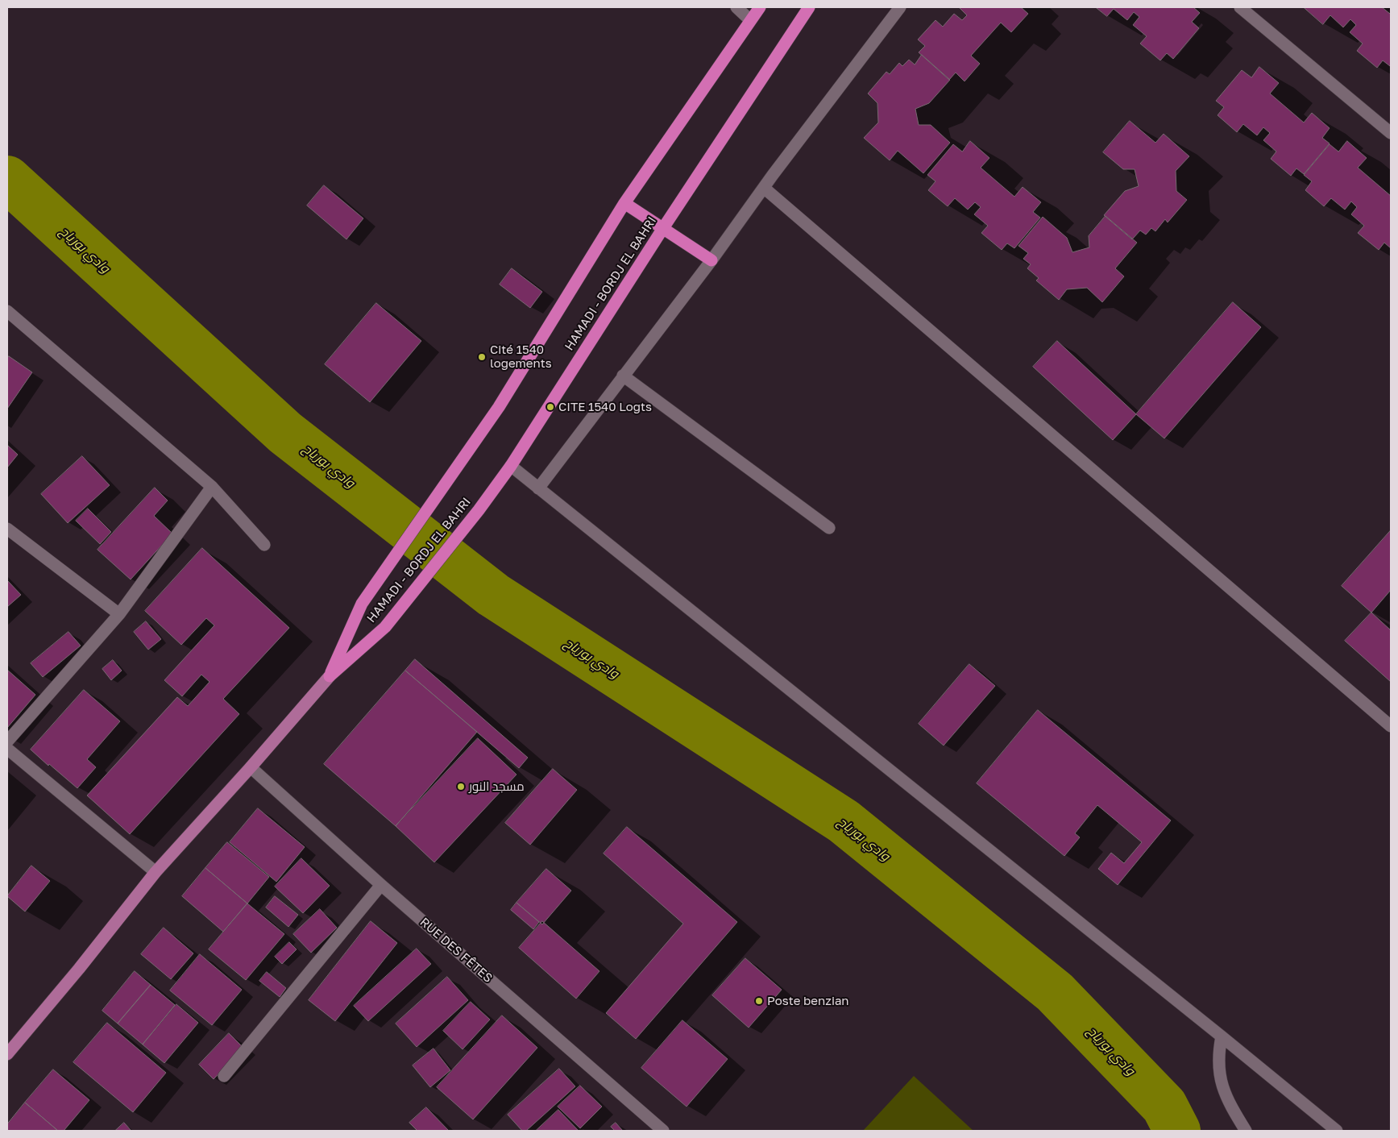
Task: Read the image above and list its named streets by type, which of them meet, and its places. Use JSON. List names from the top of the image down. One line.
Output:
{"streets":{"highway":["HAMADI - BORDJ EL BAHRI"],"street":["RUE DES FÊTES"]},"water":["وادي بورياح"],"places":["Cité 1540 logements","CITE 1540 Logts","مسجد النور","Poste benzian"]}
